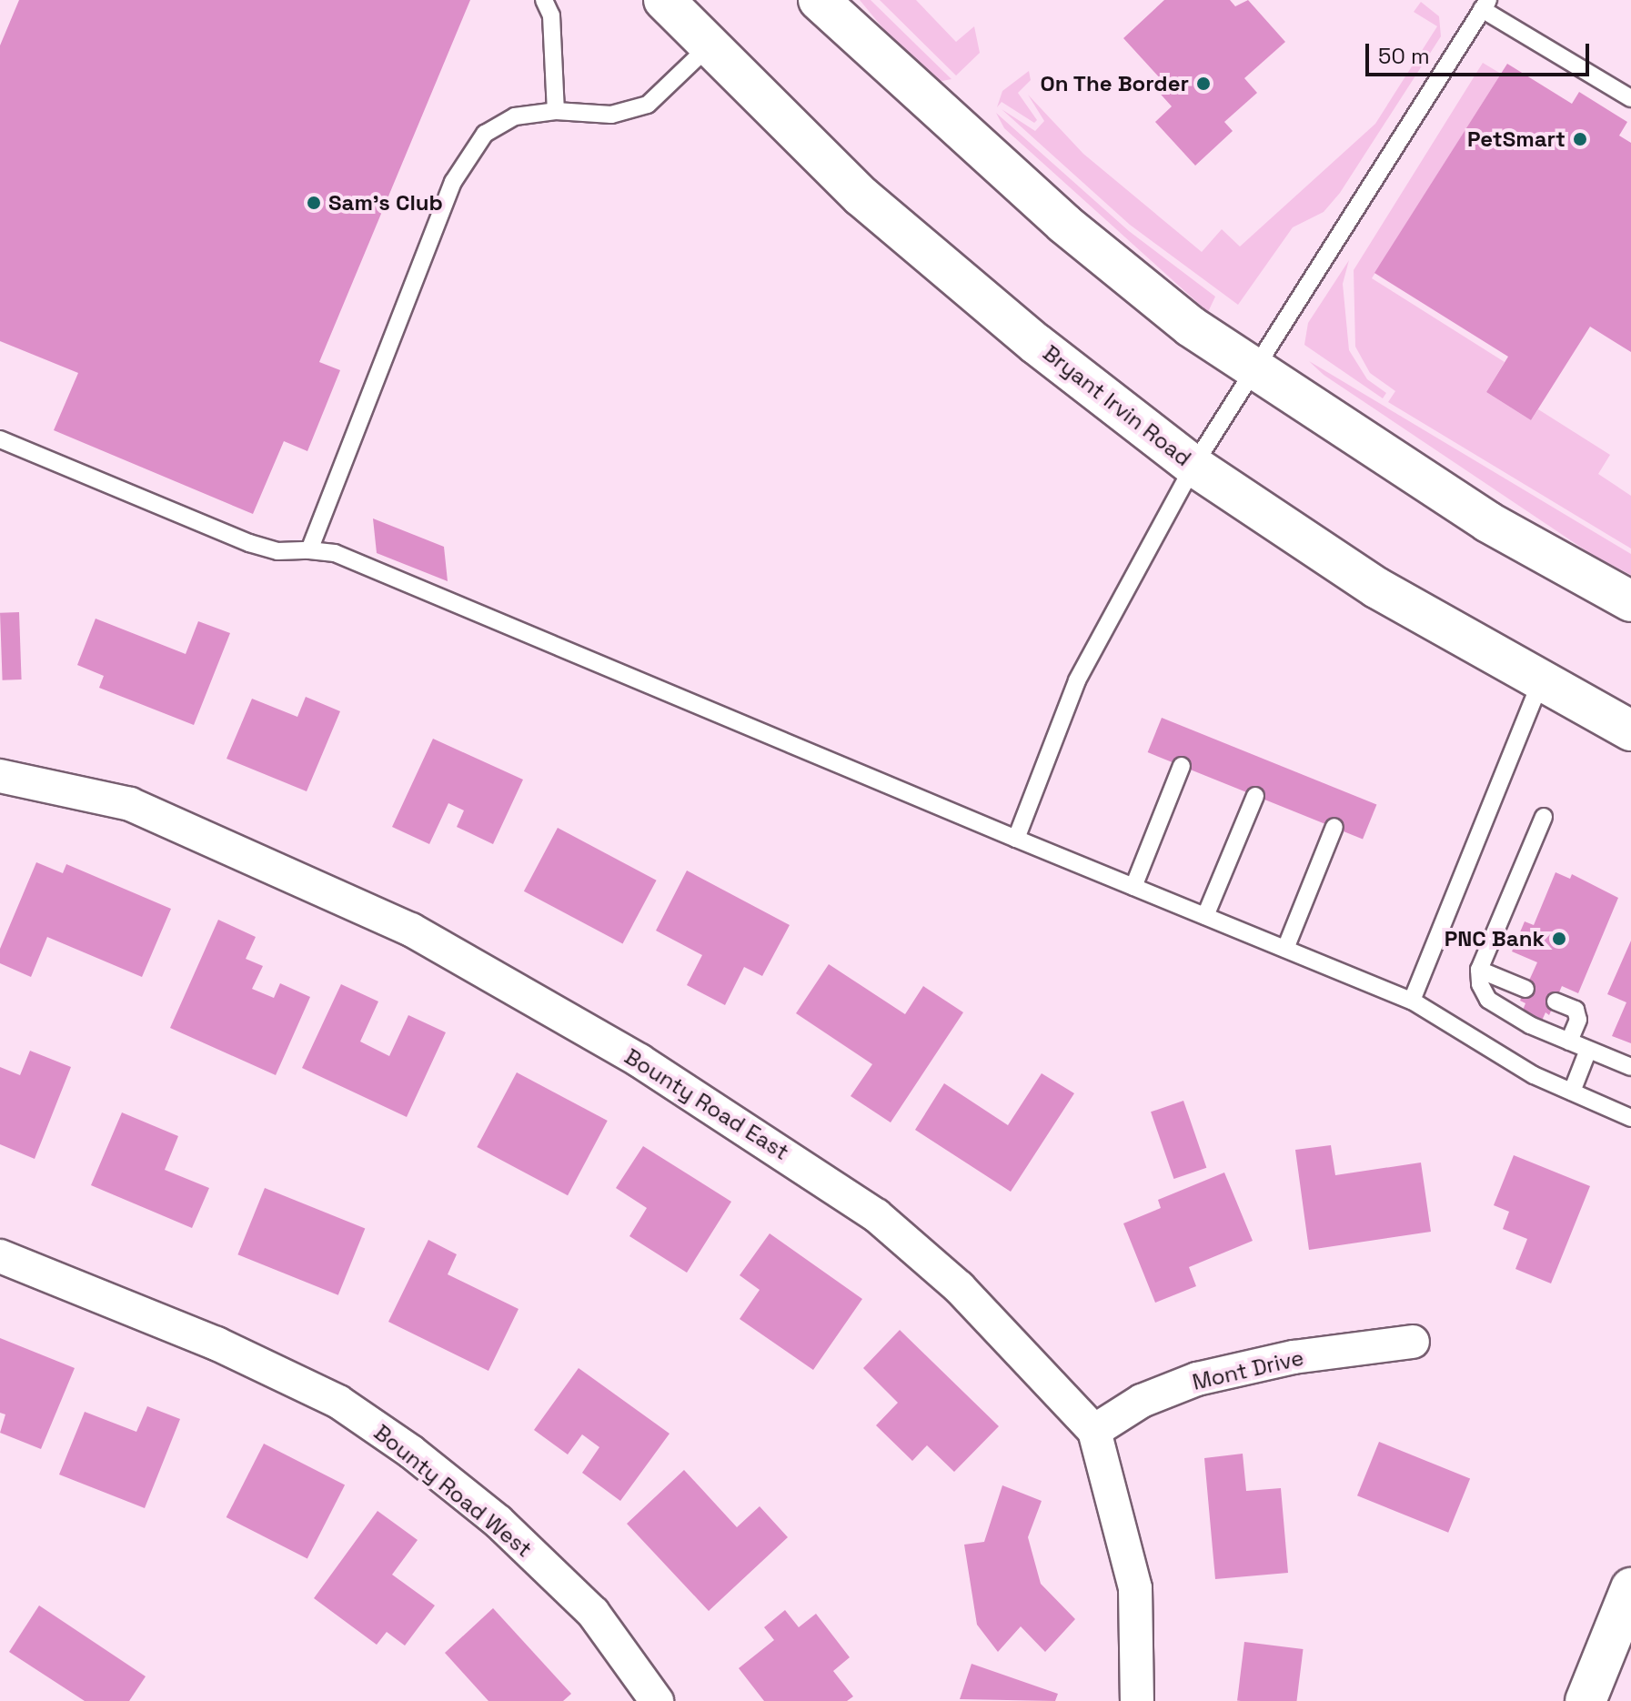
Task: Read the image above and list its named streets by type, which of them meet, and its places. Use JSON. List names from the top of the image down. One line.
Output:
{"streets":{"main road":["Bryant Irvin Road"],"street":["Bounty Road East","Mont Drive","Bounty Road West"]},"crossings":[["Bounty Road East","Mont Drive"]],"places":["On The Border","PetSmart","Sam's Club","PNC Bank"],"scale_bar":"50 m"}
